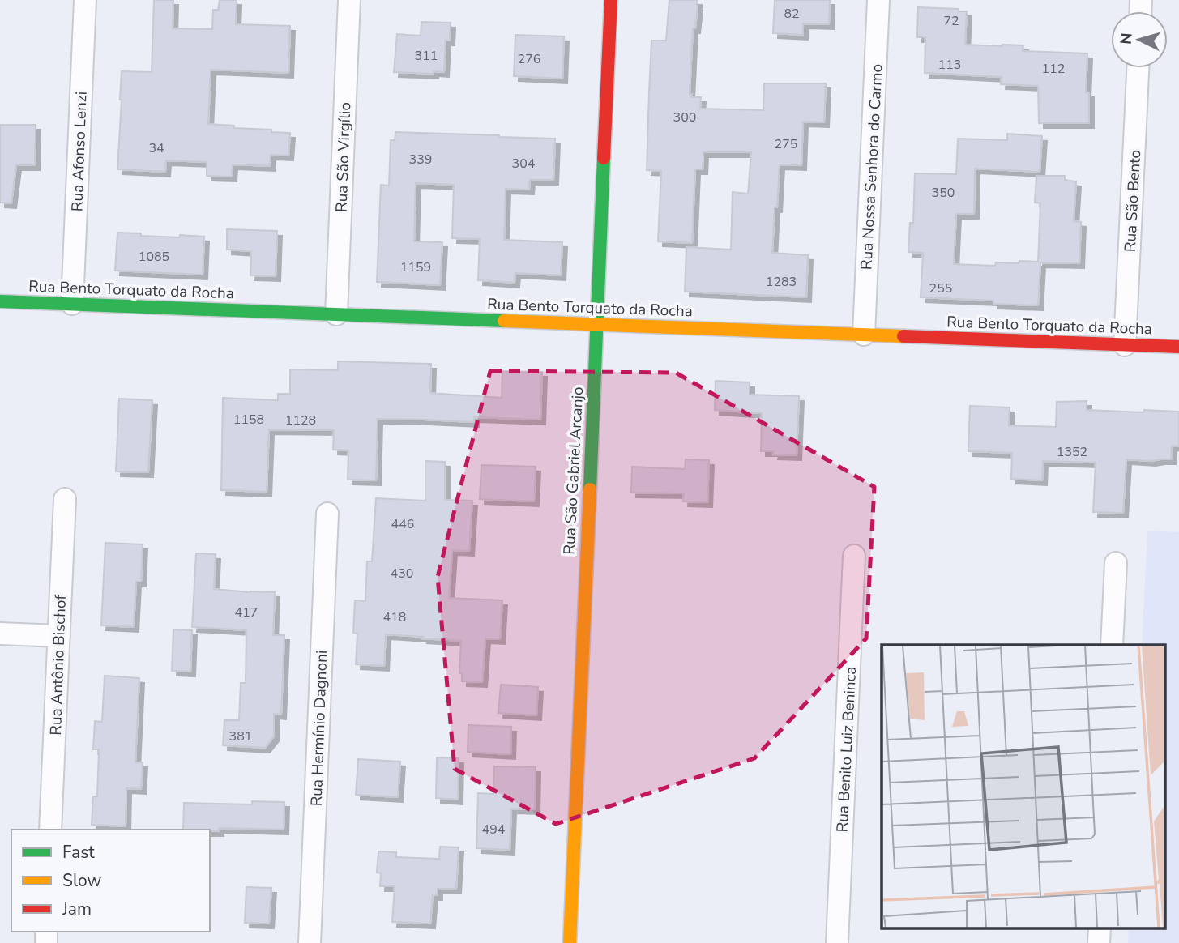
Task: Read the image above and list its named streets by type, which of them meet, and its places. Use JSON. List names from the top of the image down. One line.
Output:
{"streets":{"street":["Rua Afonso Lenzi","Rua São Virgílio","Rua Nossa Senhora do Carmo","Rua São Bento","Rua Bento Torquato da Rocha","Rua São Gabriel Arcanjo","Rua Antônio Bischof","Rua Hermínio Dagnoni","Rua Benito Luiz Beninca"]},"crossings":[["Rua Afonso Lenzi","Rua Bento Torquato da Rocha"],["Rua São Virgílio","Rua Bento Torquato da Rocha"],["Rua Nossa Senhora do Carmo","Rua Bento Torquato da Rocha"],["Rua São Bento","Rua Bento Torquato da Rocha"],["Rua Bento Torquato da Rocha","Rua São Gabriel Arcanjo"]],"house_numbers":["82","72","311","276","113","112","300","275","34","339","304","350","1085","1159","1283","255","1158","1128","1352","446","430","417","418","381","494"],"legend":["Fast","Slow","Jam"],"north":"left"}
